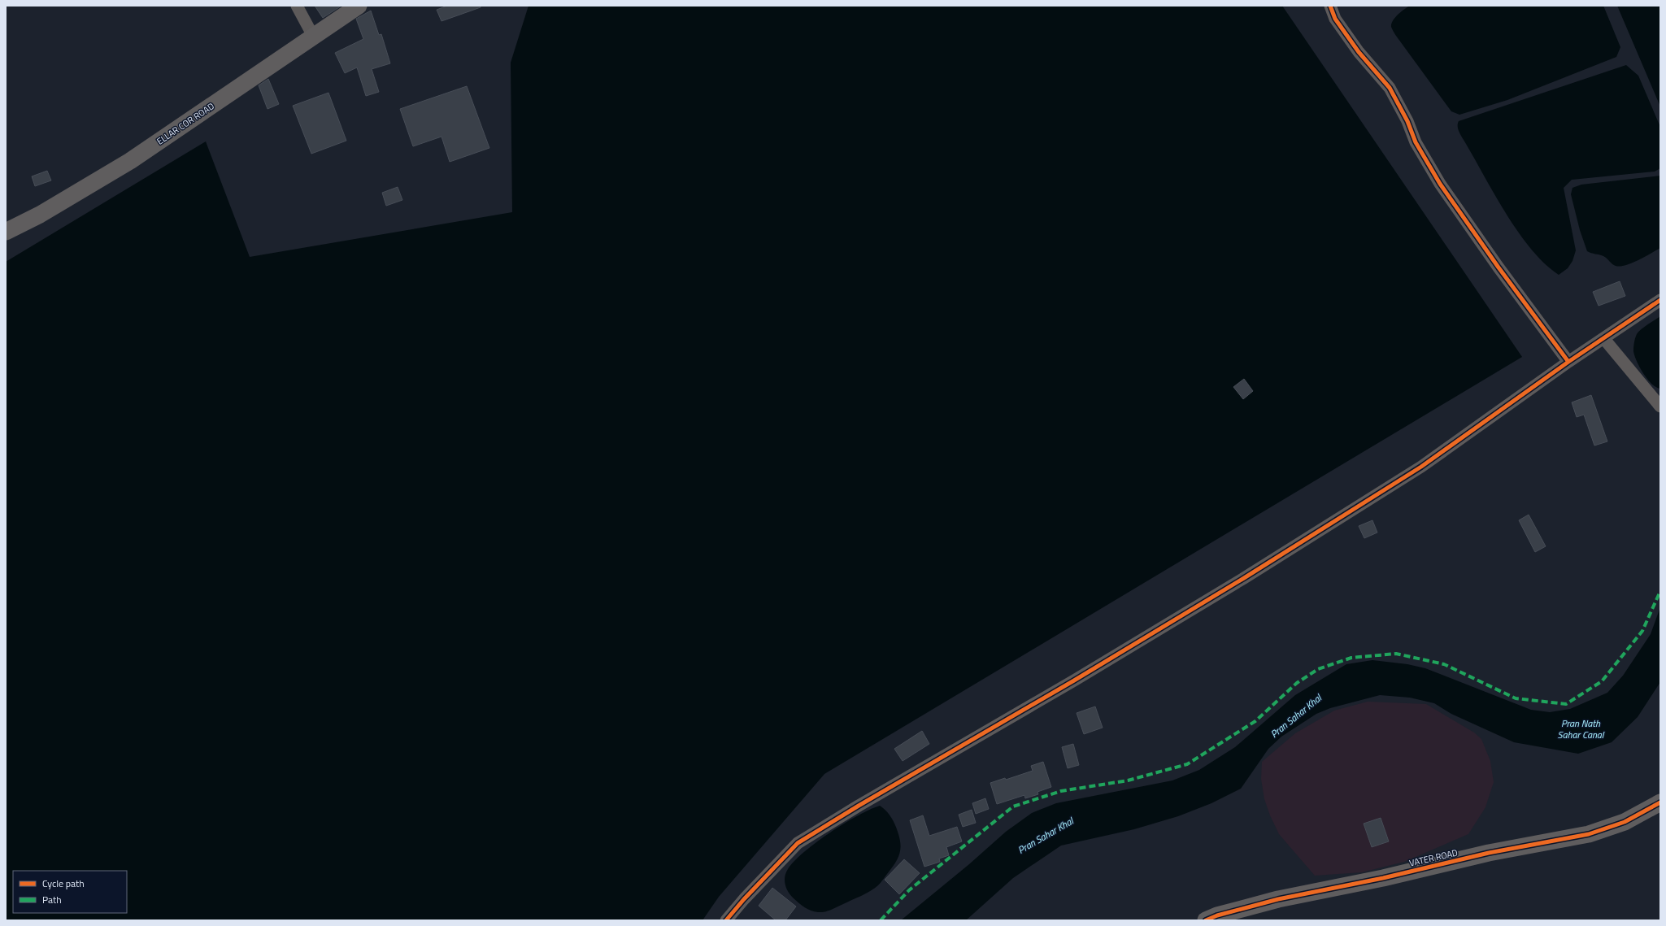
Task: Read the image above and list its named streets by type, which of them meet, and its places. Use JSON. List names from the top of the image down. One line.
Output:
{"streets":{"street":["ELLAR COR ROAD","VATER ROAD"]},"water":["Pran Sahar Khal","Pran Nath Sahar Canal"],"legend":["Cycle path","Path"]}
